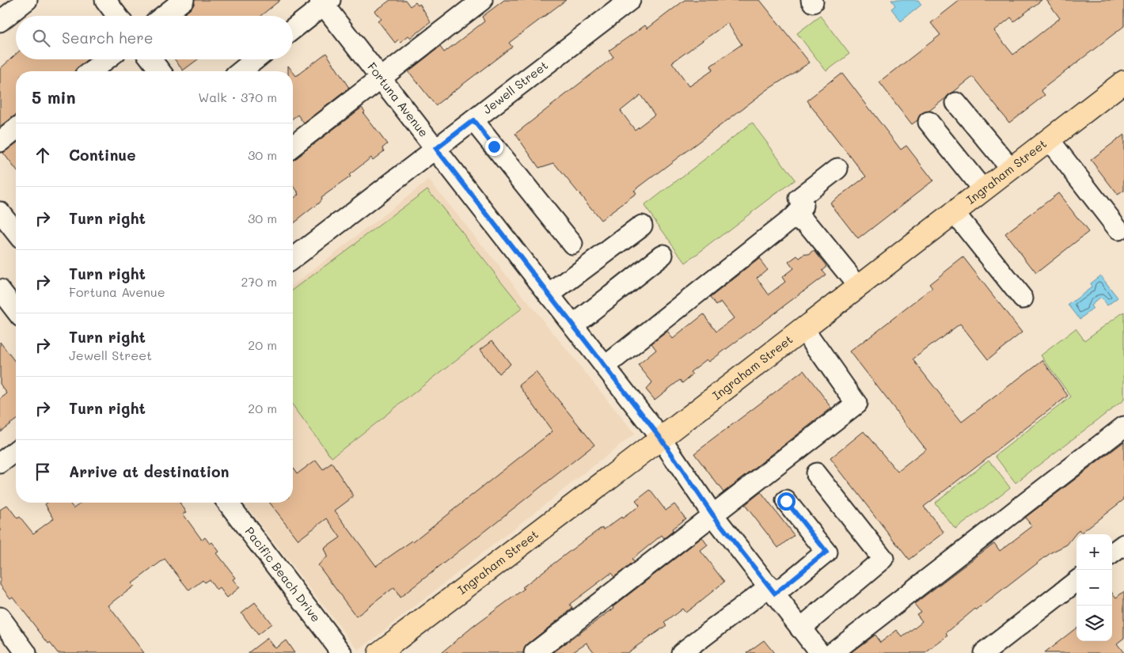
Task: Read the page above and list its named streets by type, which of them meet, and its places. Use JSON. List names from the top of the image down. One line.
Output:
{"streets":{"main road":["Ingraham Street"],"street":["Jewell Street","Fortuna Avenue","Pacific Beach Drive"]},"crossings":[["Jewell Street","Fortuna Avenue"],["Fortuna Avenue","Ingraham Street"]],"page":{"search":"Search here","heading":["5 min","Walk · 370 m"],"list":[["Continue","30 m"],["Turn right","30 m"],["Turn right","Fortuna Avenue","270 m"],["Turn right","Jewell Street","20 m"],["Turn right","20 m"],"Arrive at destination"],"map_buttons":["+","−"]}}
